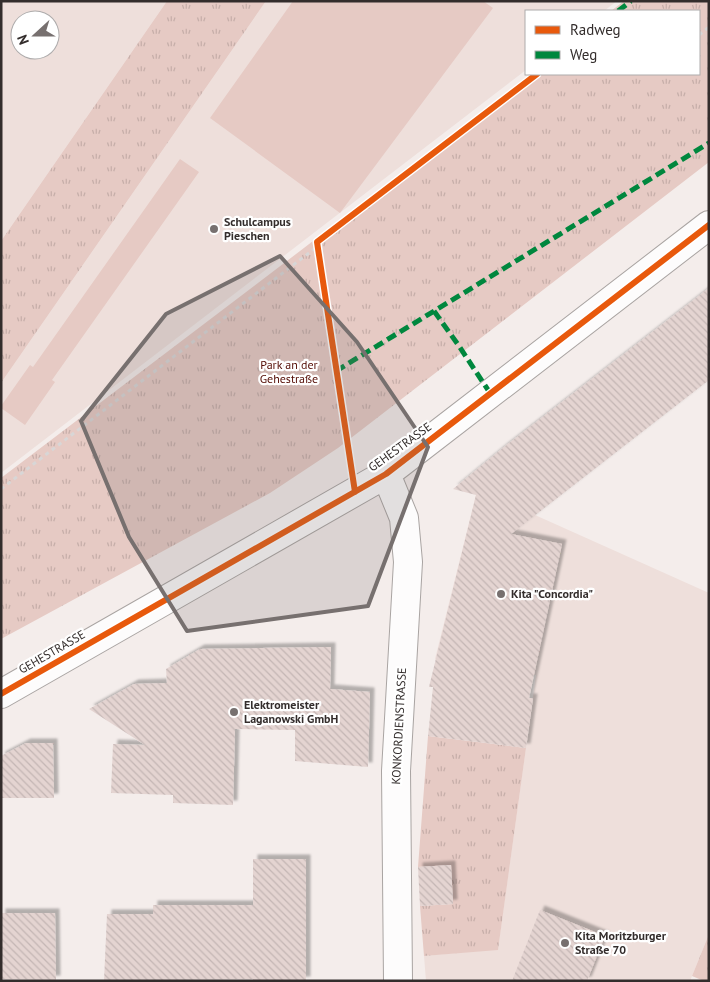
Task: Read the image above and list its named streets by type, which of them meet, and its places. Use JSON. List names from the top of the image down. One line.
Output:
{"streets":{"street":["GEHESTRASSE","KONKORDIENSTRASSE"]},"crossings":[["GEHESTRASSE","KONKORDIENSTRASSE"]],"parks":["Park an der Gehestraße"],"places":["Schulcampus Pieschen","Kita \"Concordia\"","Elektromeister Laganowski GmbH","Kita Moritzburger Straße 70"],"legend":["Radweg","Weg"],"north":"left"}
